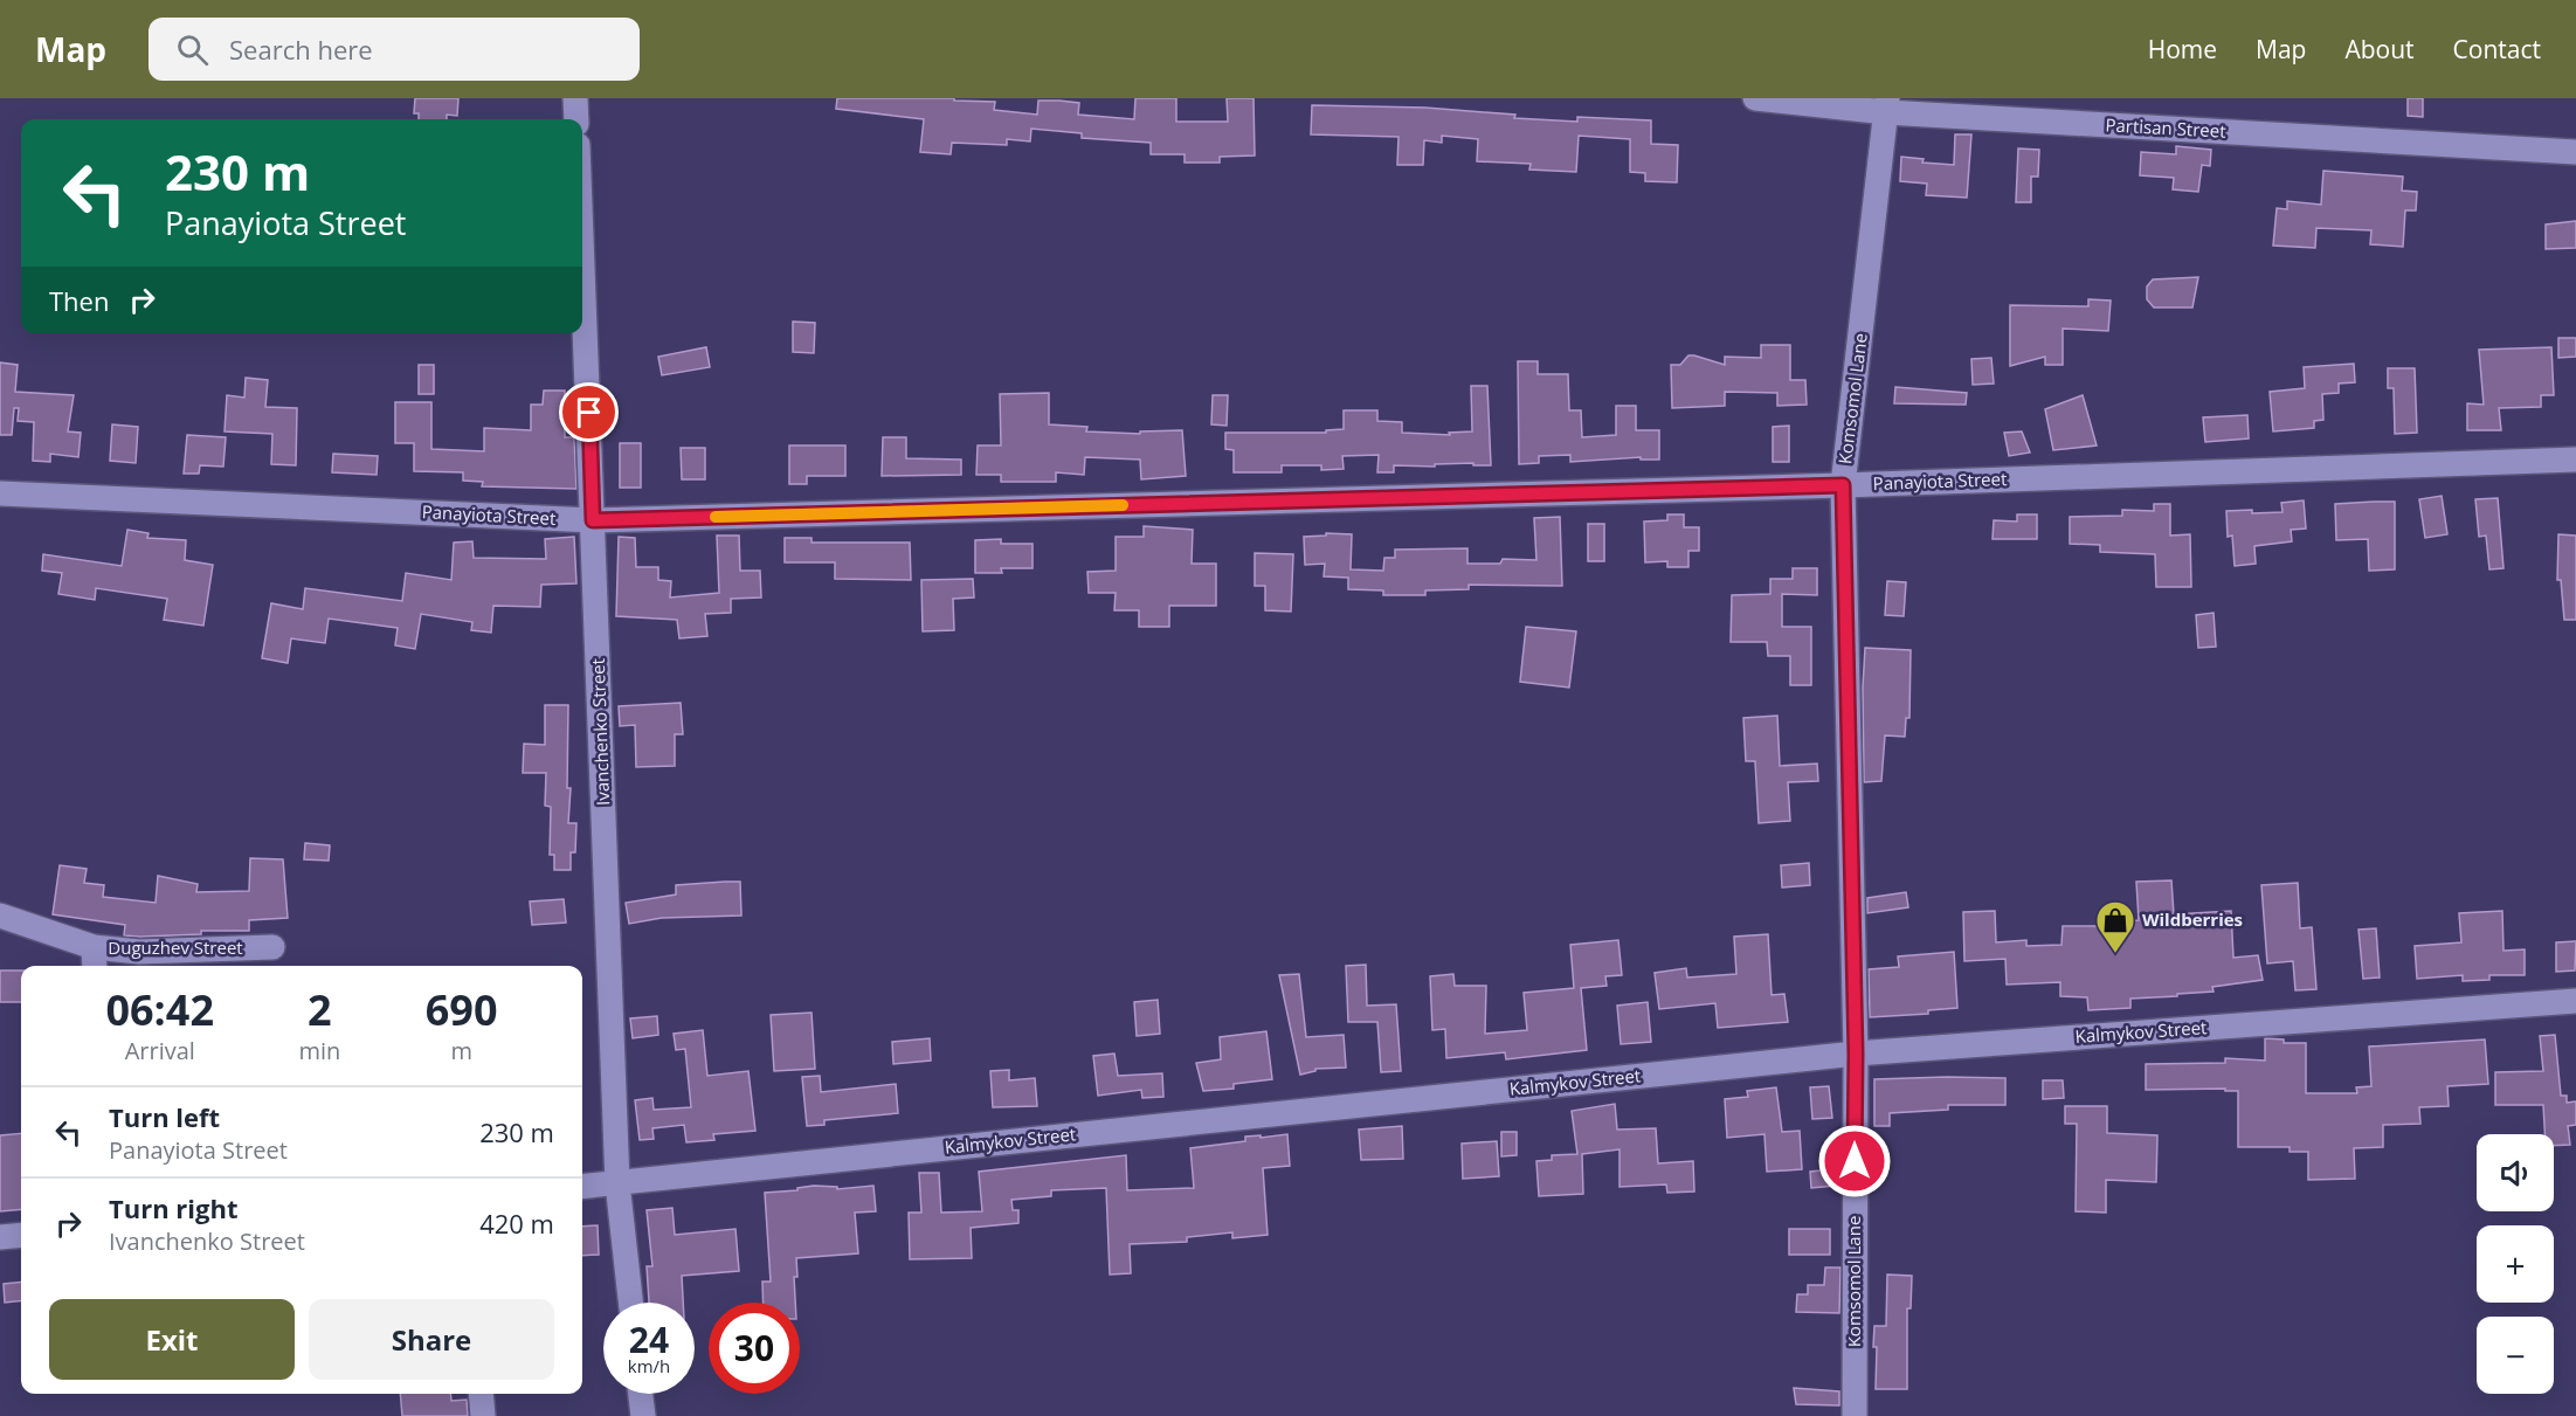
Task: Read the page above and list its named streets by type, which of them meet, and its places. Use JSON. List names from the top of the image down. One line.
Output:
{"streets":{"street":["Partisan Street","Komsomol Lane","Panayiota Street","Ivanchenko Street","Duguzhev Street","Kalmykov Street"]},"crossings":[["Partisan Street","Komsomol Lane"],["Komsomol Lane","Panayiota Street"],["Komsomol Lane","Kalmykov Street"],["Panayiota Street","Ivanchenko Street"],["Ivanchenko Street","Kalmykov Street"]],"places":{"shop":["Wildberries"]},"page":{"header":"Map","search":"Search here","nav":["Home","Map","About","Contact"],"turn":["230 m","Panayiota Street"],"then":"Then","eta":["06:42","Arrival","2","min","690","m"],"list":[{"name":"Turn left","note":"Panayiota Street","value":"230 m"},{"name":"Turn right","note":"Ivanchenko Street","value":"420 m"}],"map_buttons":["+","−"],"buttons":["Exit","Share"],"speed":"24 km/h","limit":"30"}}
